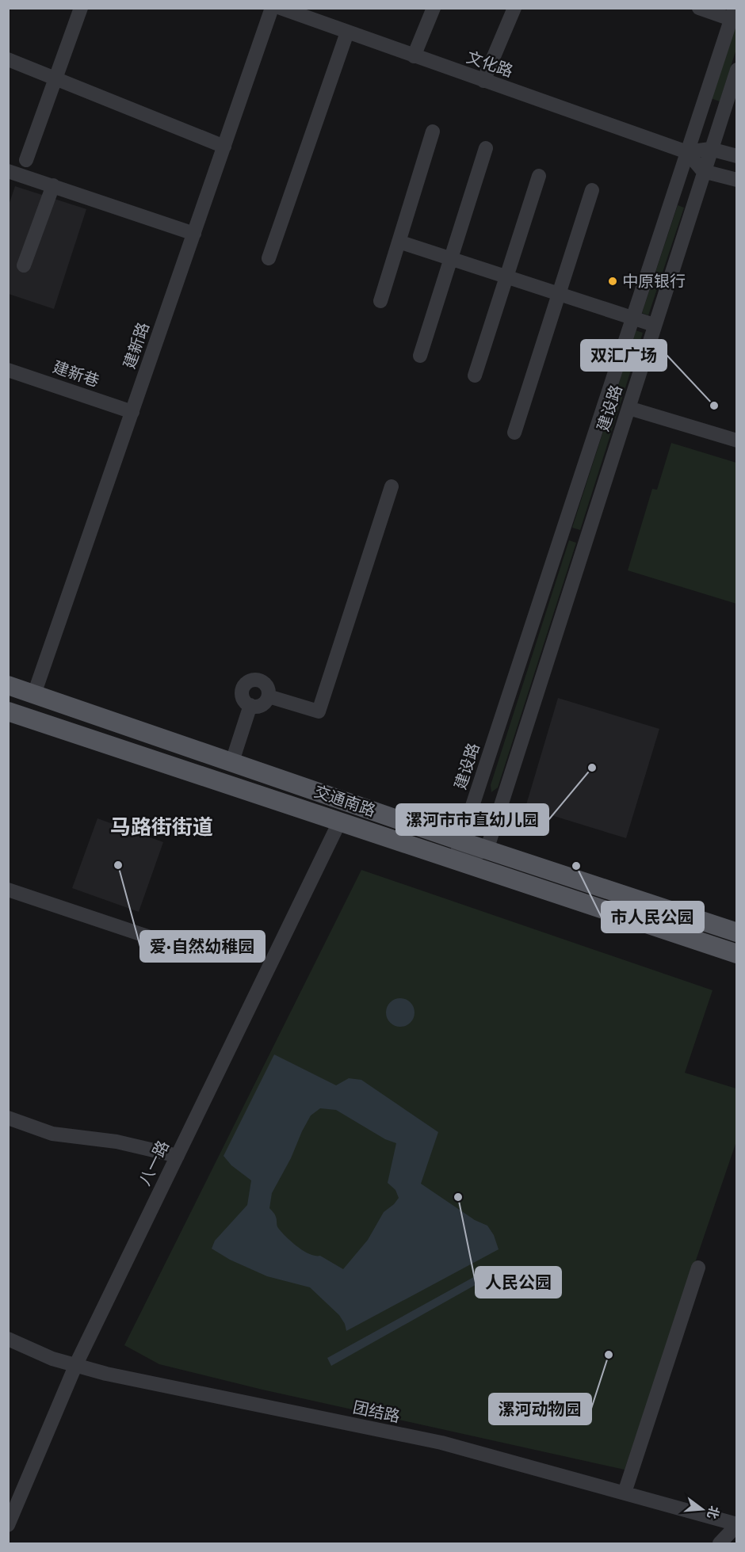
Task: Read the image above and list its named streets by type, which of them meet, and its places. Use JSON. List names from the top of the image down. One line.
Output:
{"streets":{"main road":["交通南路"],"street":["文化路","建新路","建新巷","建设路","八一路","团结路"]},"crossings":[["文化路","建设路"],["建新路","建新巷"],["建新路","交通南路"],["建设路","交通南路"],["交通南路","八一路"],["八一路","团结路"]],"districts":["马路街街道"],"places":["中原银行","双汇广场","漯河市市直幼儿园","爱·自然幼稚园","市人民公园","人民公园","漯河动物园"],"north":"right"}
